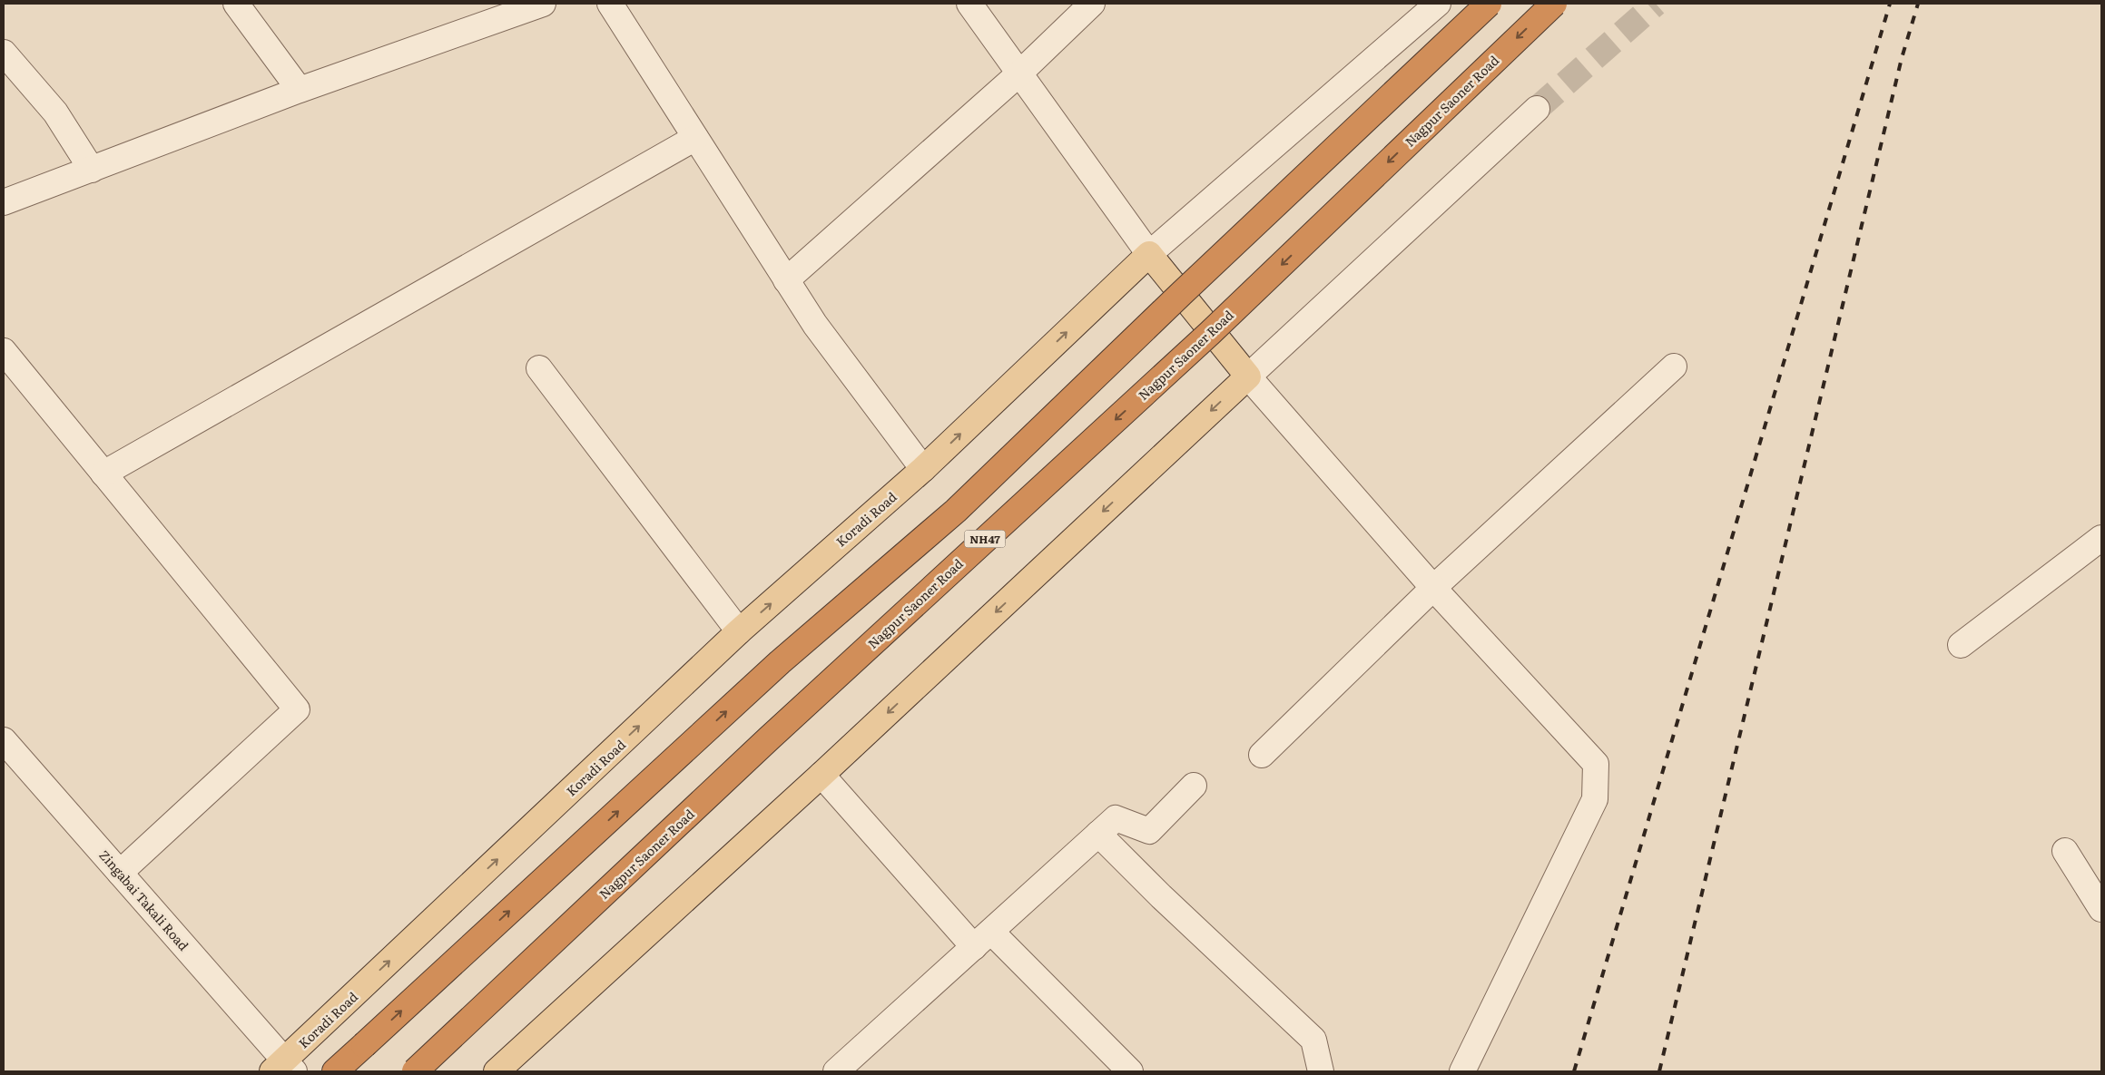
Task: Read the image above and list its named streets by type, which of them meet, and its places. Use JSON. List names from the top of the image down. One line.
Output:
{"streets":{"highway":["Nagpur Saoner Road","NH47"],"main road":["Koradi Road"],"street":["Zingabai Takali Road"]},"crossings":[["Koradi Road","Zingabai Takali Road"]]}
